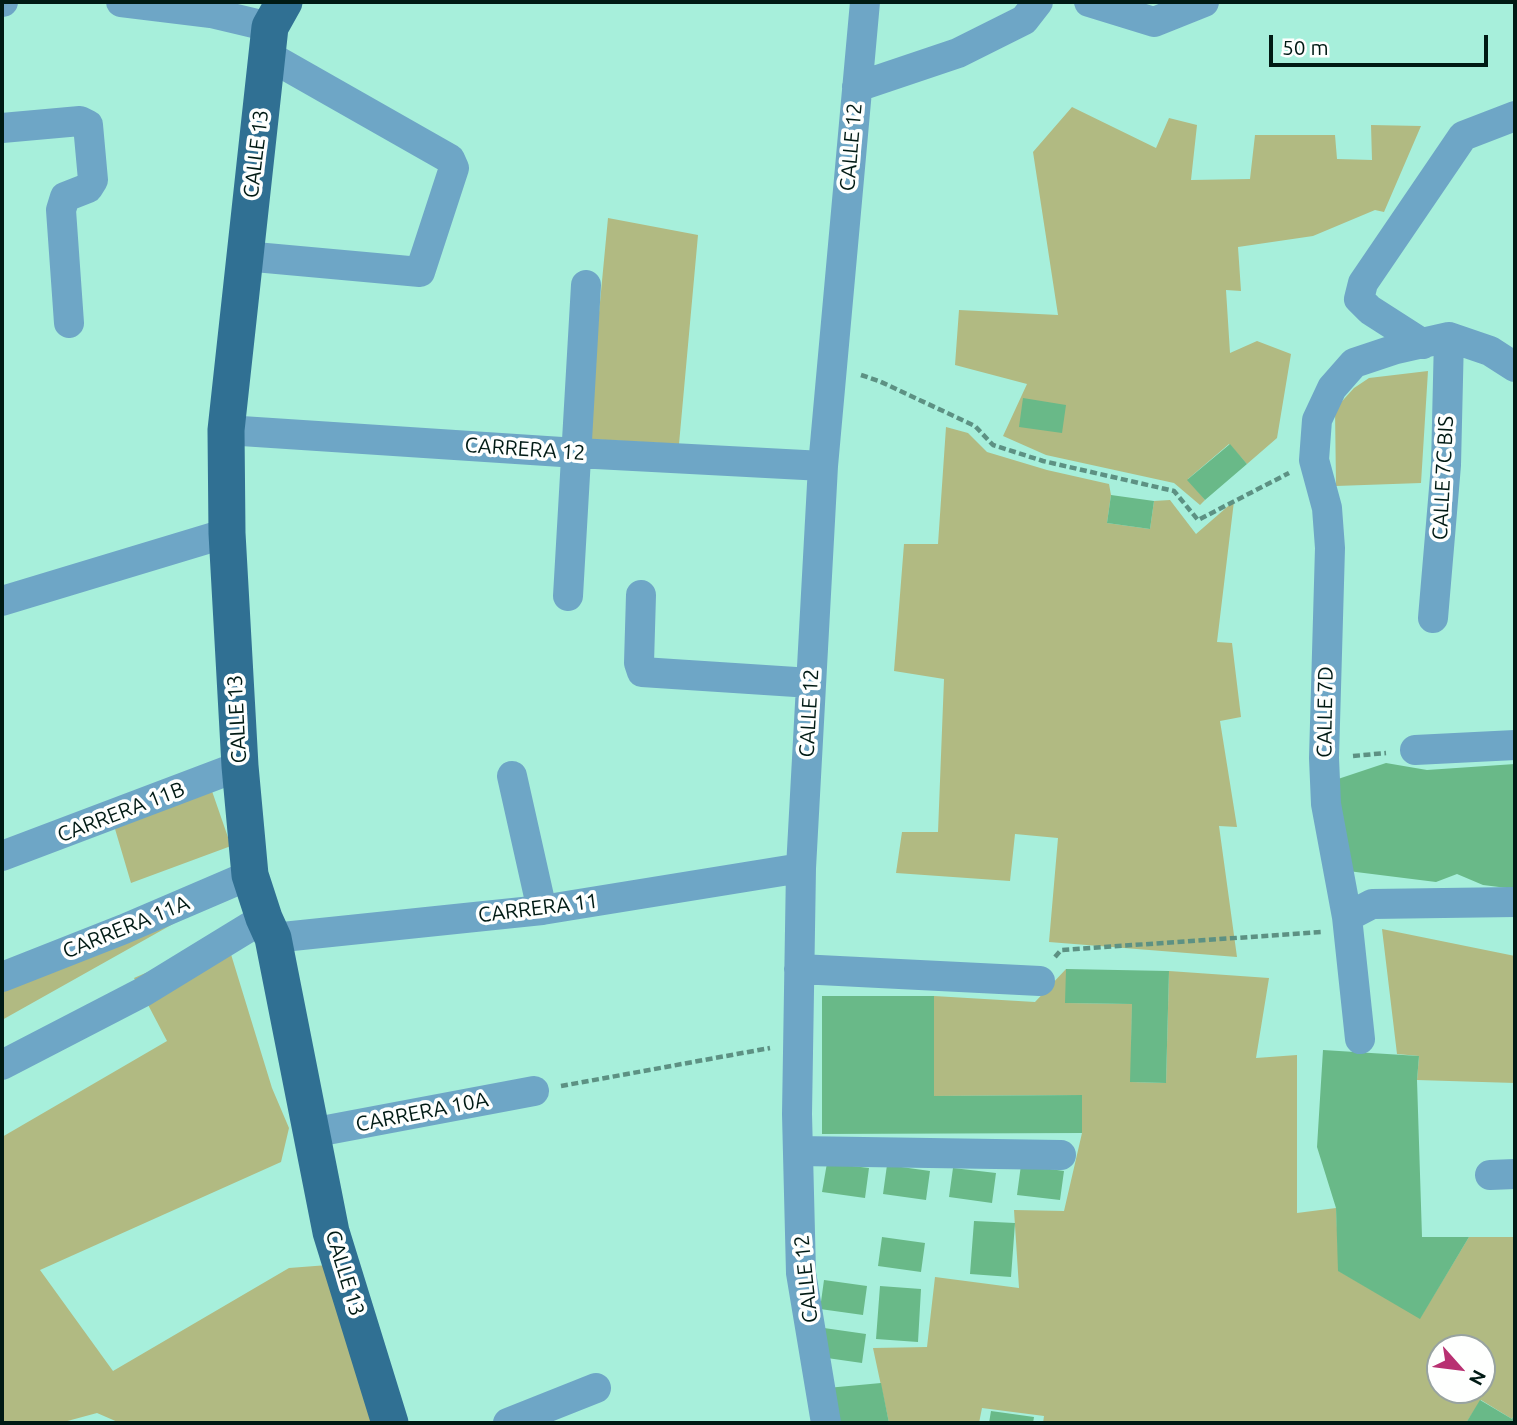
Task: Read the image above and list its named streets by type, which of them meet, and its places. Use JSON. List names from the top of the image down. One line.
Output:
{"streets":{"main road":["CALLE 13"],"street":["CALLE 12","CARRERA 12","CALLE 7C BIS","CALLE 7D","CARRERA 11B","CARRERA 11","CARRERA 11A","CARRERA 10A"]},"crossings":[["CALLE 12","CARRERA 12"],["CALLE 12","CARRERA 11"],["CALLE 13","CARRERA 12"],["CALLE 13","CARRERA 11B"],["CALLE 13","CARRERA 11"],["CALLE 13","CARRERA 11A"],["CALLE 13","CARRERA 10A"],["CALLE 7C BIS","CALLE 7D"]],"scale_bar":"50 m","north":"bottom right"}
